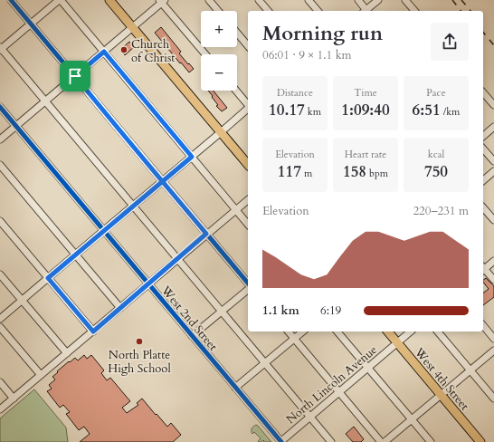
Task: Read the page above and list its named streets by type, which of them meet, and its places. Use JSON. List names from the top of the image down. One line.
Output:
{"streets":{"main road":["West 4th Street"],"street":["West 2nd Street","North Lincoln Avenue"]},"crossings":[["West 2nd Street","North Lincoln Avenue"],["West 4th Street","North Lincoln Avenue"]],"places":["Church of Christ","North Platte High School"],"page":{"map_buttons":["+","−"],"heading":["Morning run","06:01 · 9 × 1.1 km"],"stats":[["Distance","10.17 km"],["Time","1:09:40"],["Pace","6:51 /km"],["Elevation","117 m"],["Heart rate","158 bpm"],["kcal","750"]],"chart":["Elevation","220–231 m"],"list":[{"name":"1.1 km","note":"6:19"}]}}
